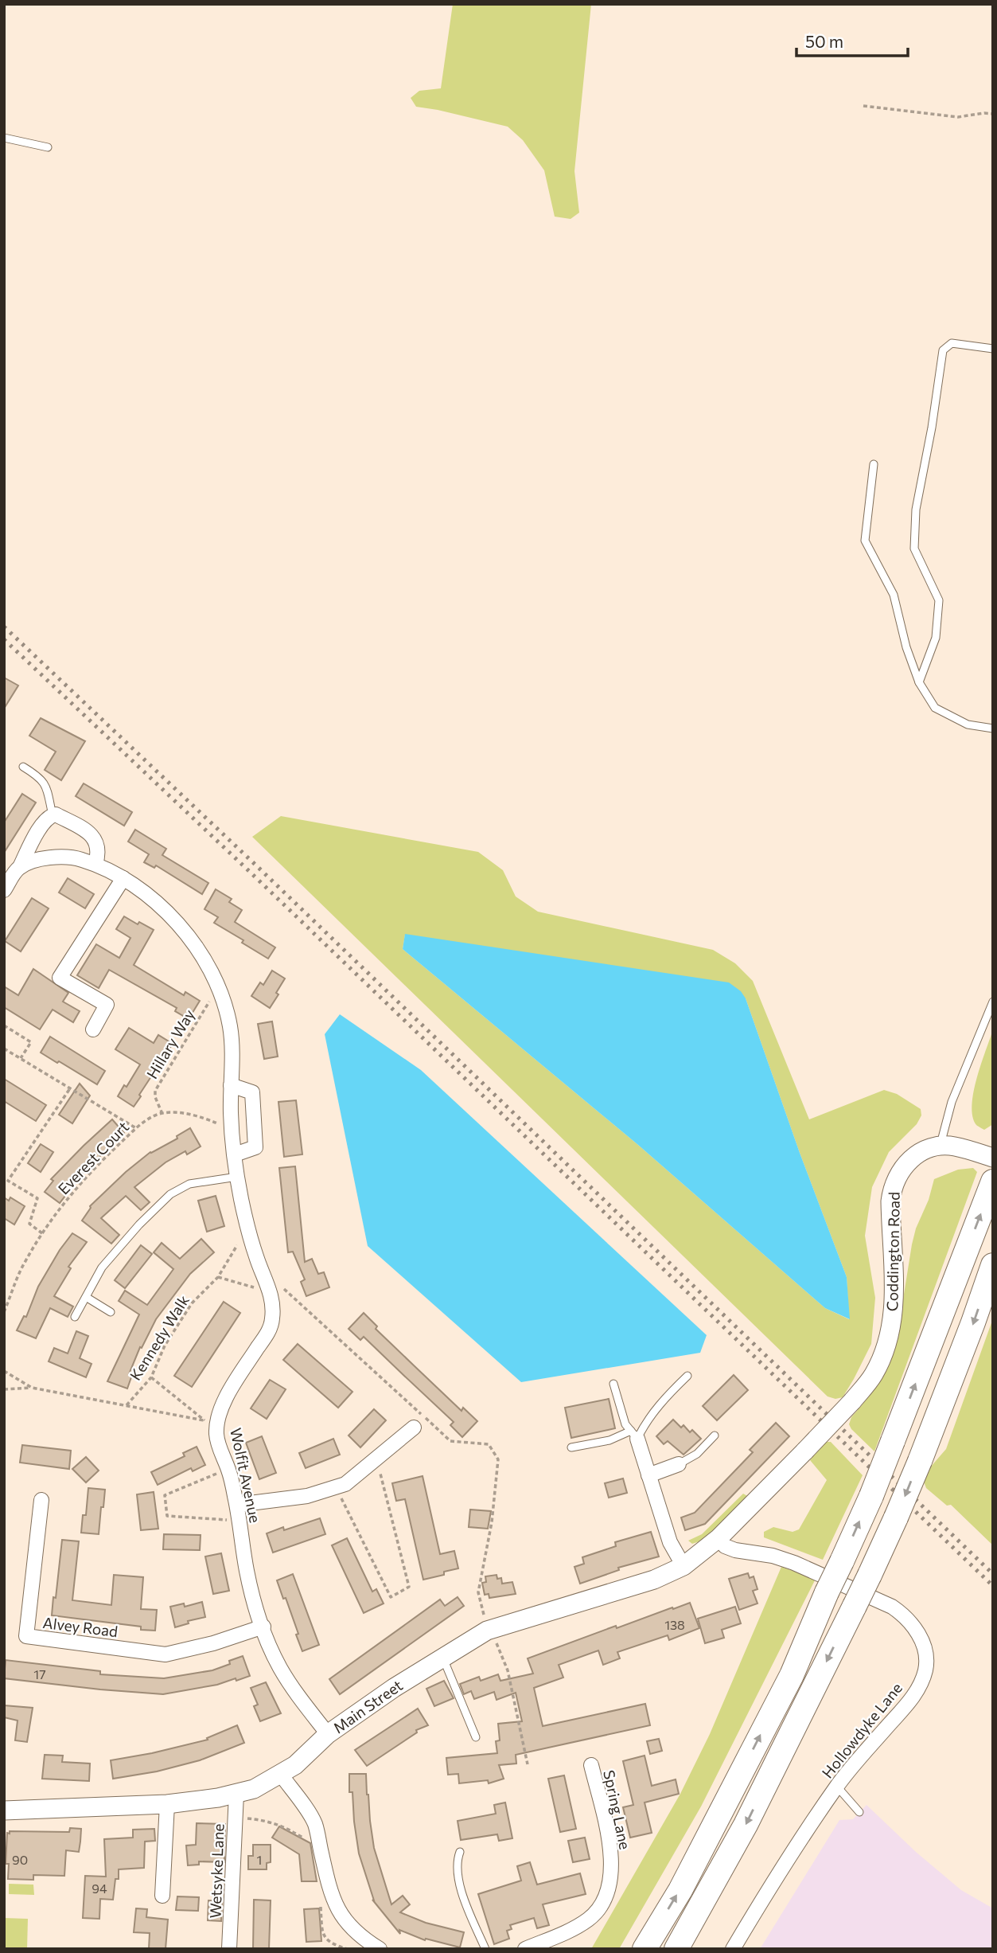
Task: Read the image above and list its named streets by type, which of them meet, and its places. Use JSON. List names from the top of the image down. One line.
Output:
{"streets":{"street":["Coddington Road","Wolfit Avenue","Alvey Road","Main Street","Hollowdyke Lane","Spring Lane","Wetsyke Lane"],"path":["Hillary Way","Everest Court","Kennedy Walk"]},"crossings":[["Hillary Way","Everest Court"],["Hillary Way","Wolfit Avenue"],["Coddington Road","Main Street"],["Coddington Road","Hollowdyke Lane"],["Kennedy Walk","Wolfit Avenue"],["Wolfit Avenue","Alvey Road"],["Wolfit Avenue","Main Street"],["Main Street","Hollowdyke Lane"],["Main Street","Wetsyke Lane"]],"house_numbers":["138","17","90","1","94"],"scale_bar":"50 m"}
